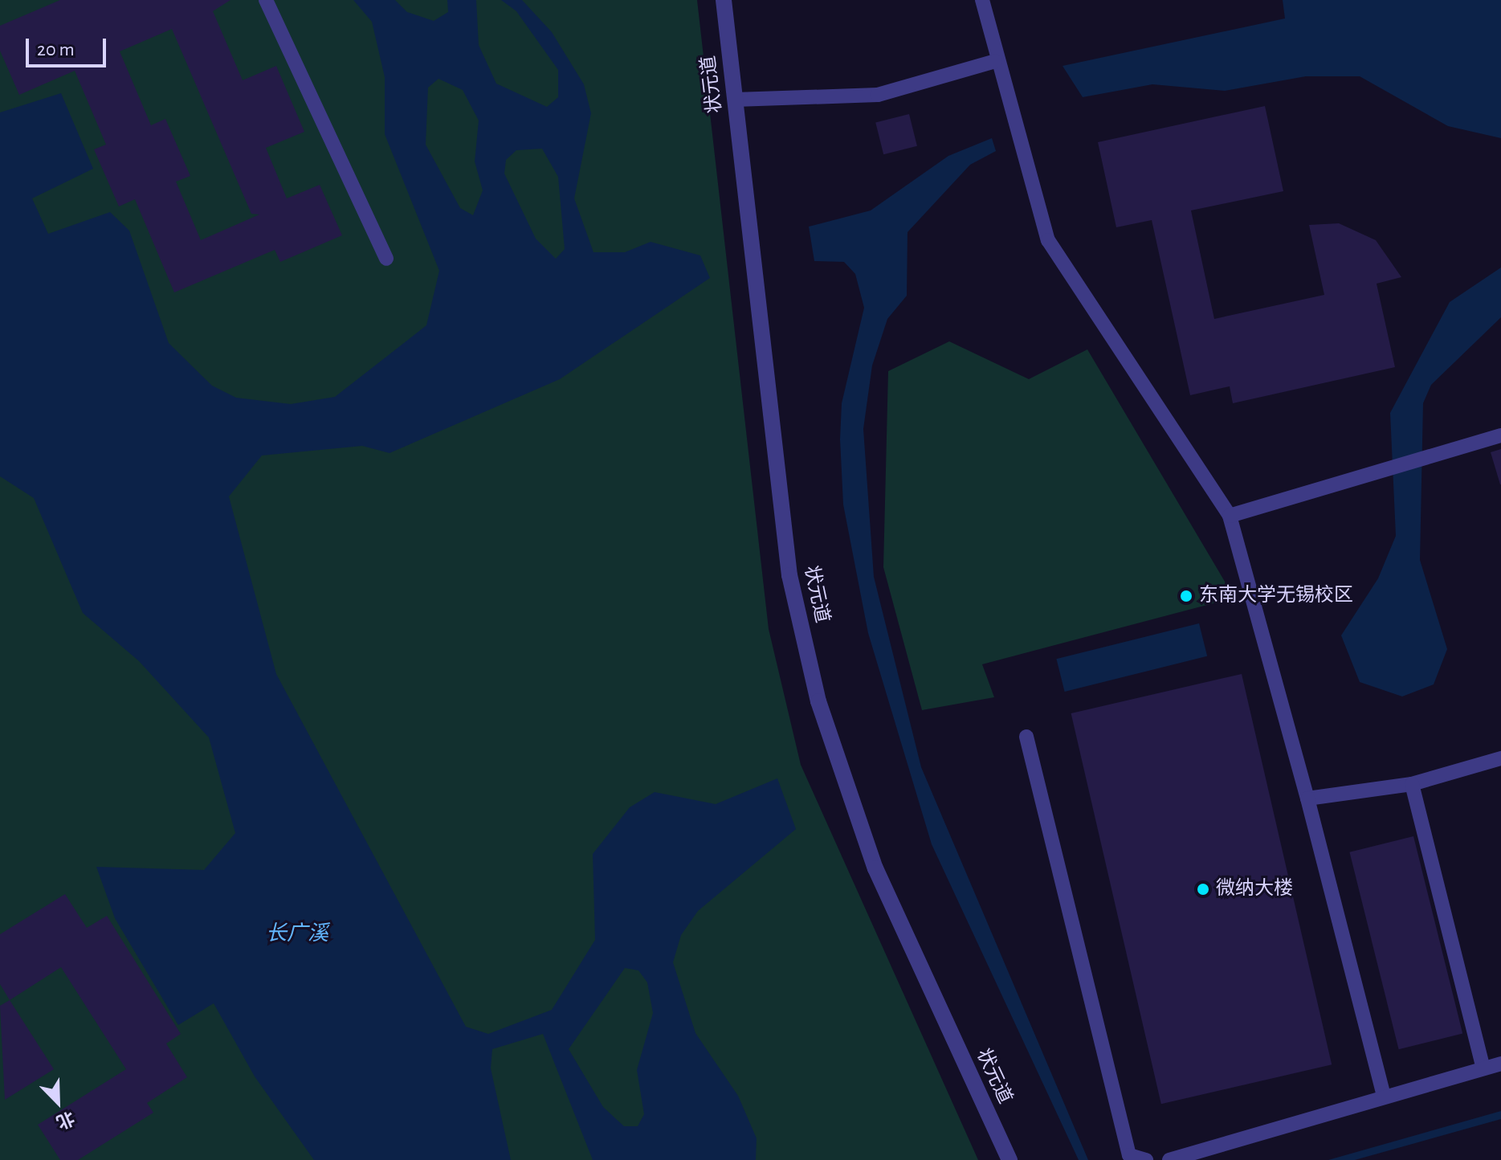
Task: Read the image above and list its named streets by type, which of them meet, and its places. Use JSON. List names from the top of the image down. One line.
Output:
{"streets":{"street":["状元道"]},"water":["长广溪"],"places":["东南大学无锡校区","微纳大楼"],"scale_bar":"20 m","north":"bottom right"}
